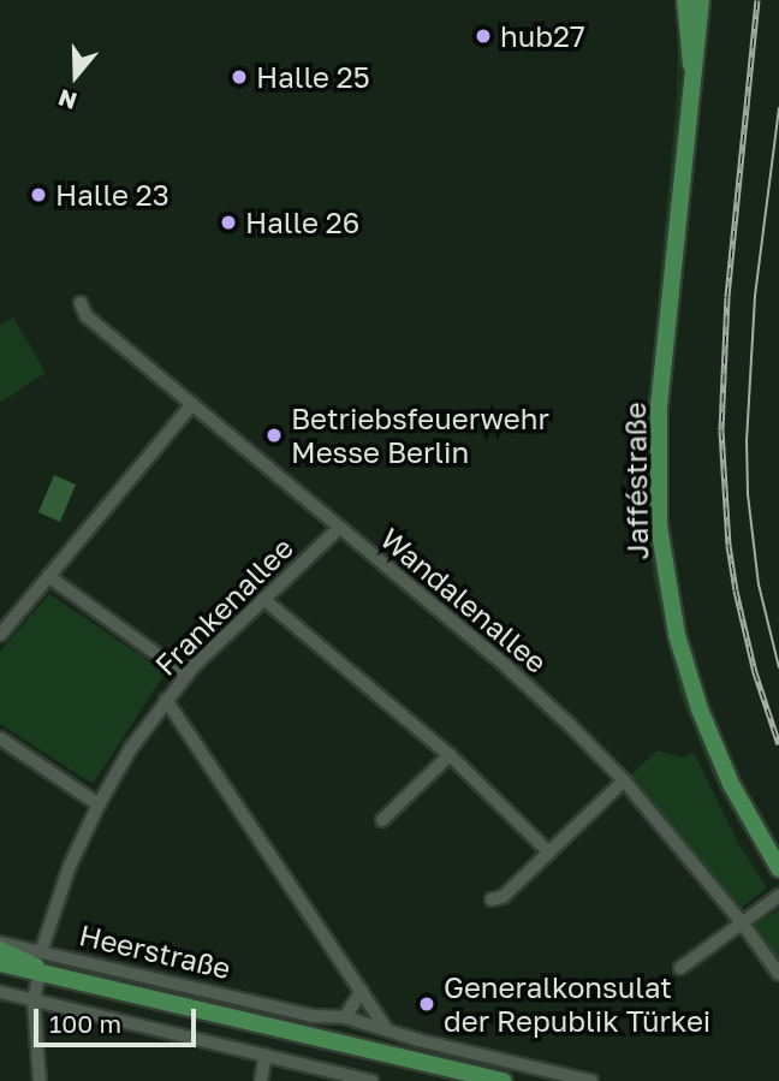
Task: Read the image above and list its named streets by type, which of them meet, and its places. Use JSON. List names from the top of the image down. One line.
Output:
{"streets":{"main road":["Jafféstraße","Heerstraße"],"street":["Wandalenallee","Frankenallee"]},"crossings":[["Wandalenallee","Frankenallee"],["Frankenallee","Heerstraße"]],"places":["hub27","Halle 25","Halle 23","Halle 26","Betriebsfeuerwehr Messe Berlin","Generalkonsulat der Republik Türkei"],"scale_bar":"100 m","north":"bottom"}
